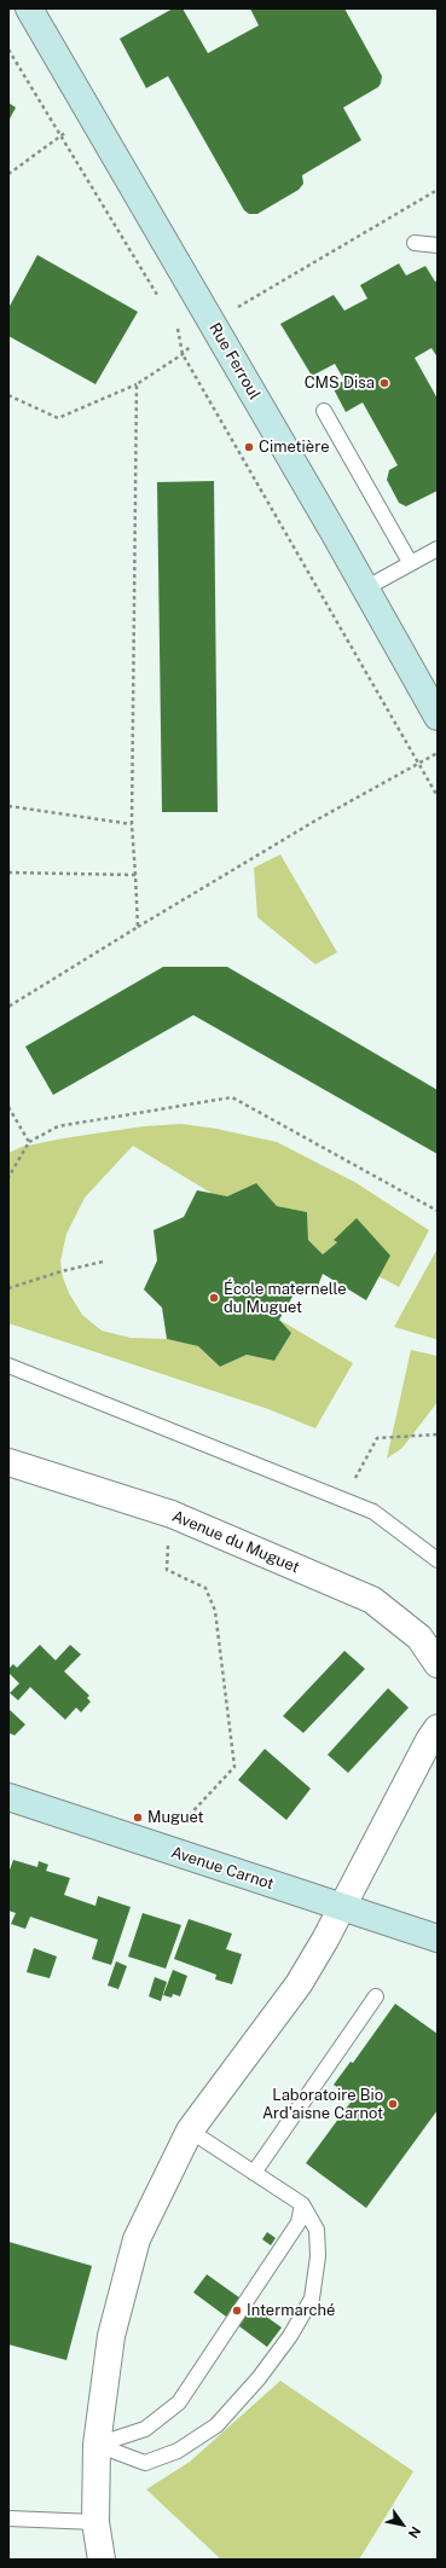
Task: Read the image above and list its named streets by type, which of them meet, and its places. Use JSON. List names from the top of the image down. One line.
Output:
{"streets":{"street":["Rue Ferroul","Avenue du Muguet","Avenue Carnot"]},"places":["CMS Disa","Cimetière","École maternelle du Muguet","Muguet","Laboratoire Bio Ard'aisne Carnot","Intermarché"],"north":"bottom right"}
